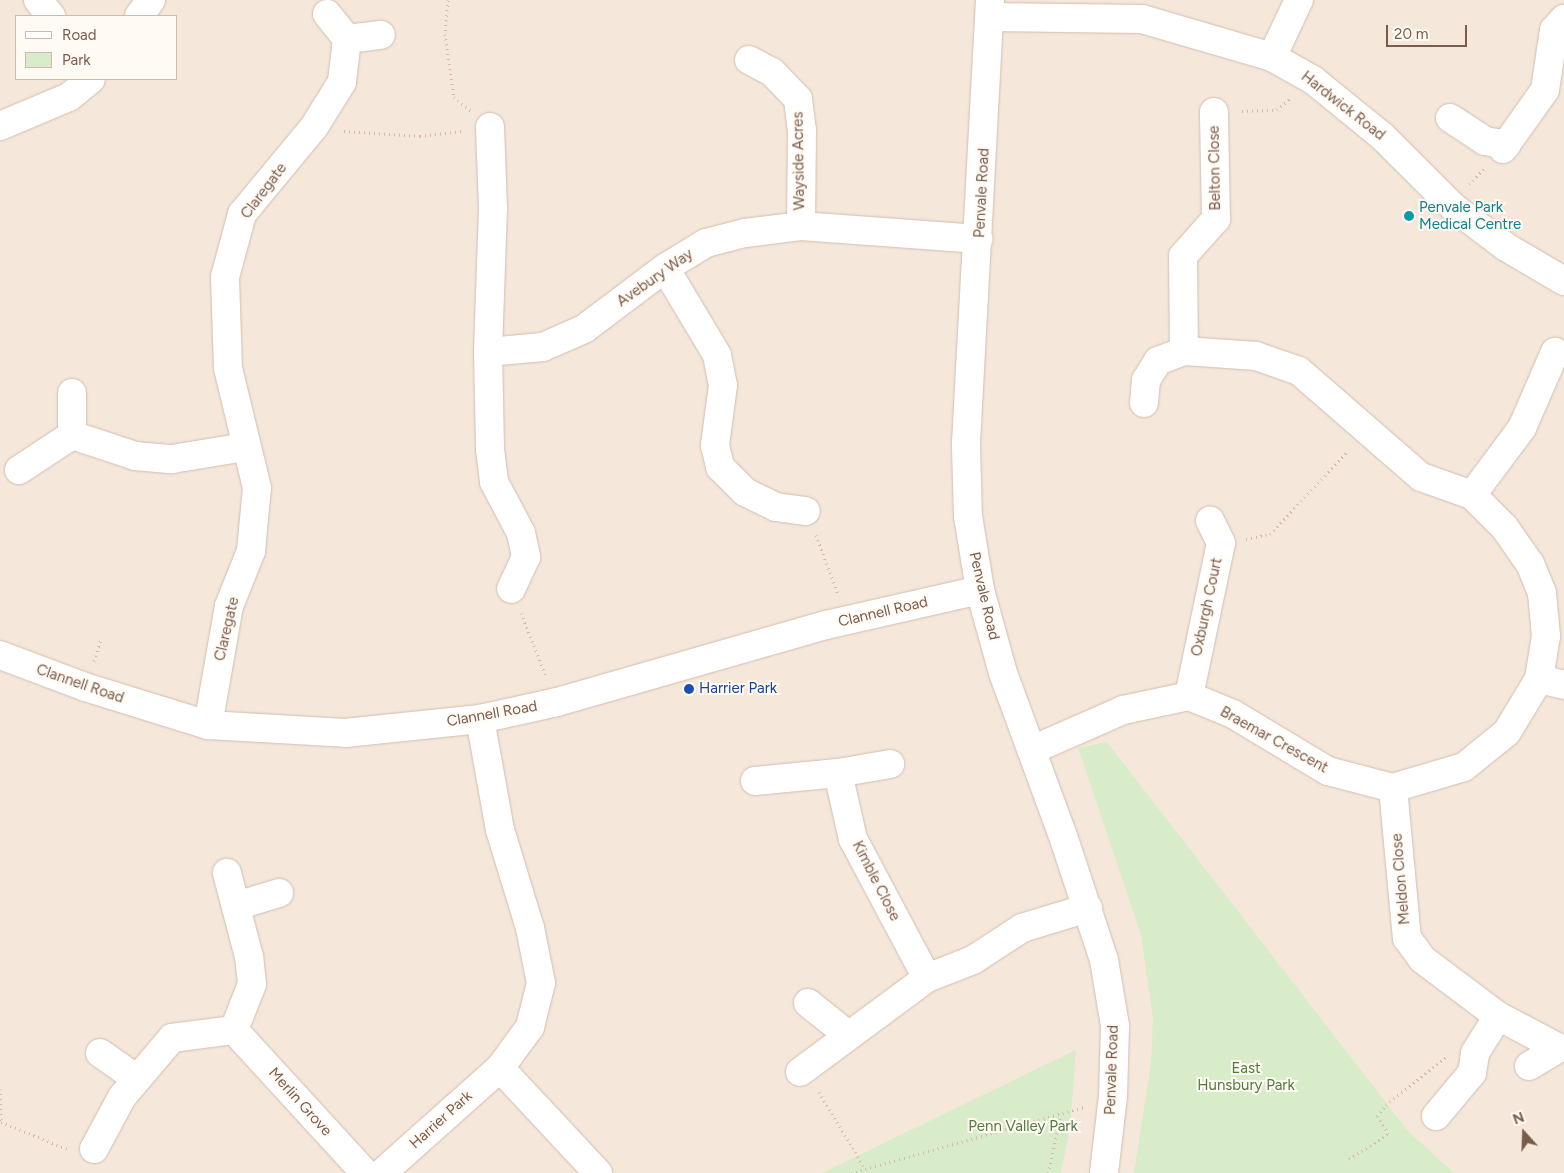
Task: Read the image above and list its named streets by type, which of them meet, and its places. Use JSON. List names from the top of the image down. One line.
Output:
{"streets":{"street":["Hardwick Road","Wayside Acres","Belton Close","Claregate","Penvale Road","Avebury Way","Oxburgh Court","Clannell Road","Braemar Crescent","Meldon Close","Kimble Close","Merlin Grove","Harrier Park"]},"crossings":[["Hardwick Road","Belton Close"],["Hardwick Road","Penvale Road"],["Wayside Acres","Avebury Way"],["Claregate","Clannell Road"],["Penvale Road","Avebury Way"],["Penvale Road","Clannell Road"],["Oxburgh Court","Braemar Crescent"],["Clannell Road","Harrier Park"],["Braemar Crescent","Meldon Close"]],"parks":["East Hunsbury Park","Penn Valley Park"],"places":["Penvale Park Medical Centre","Harrier Park"],"legend":["Road","Park"],"scale_bar":"20 m","north":"top"}
